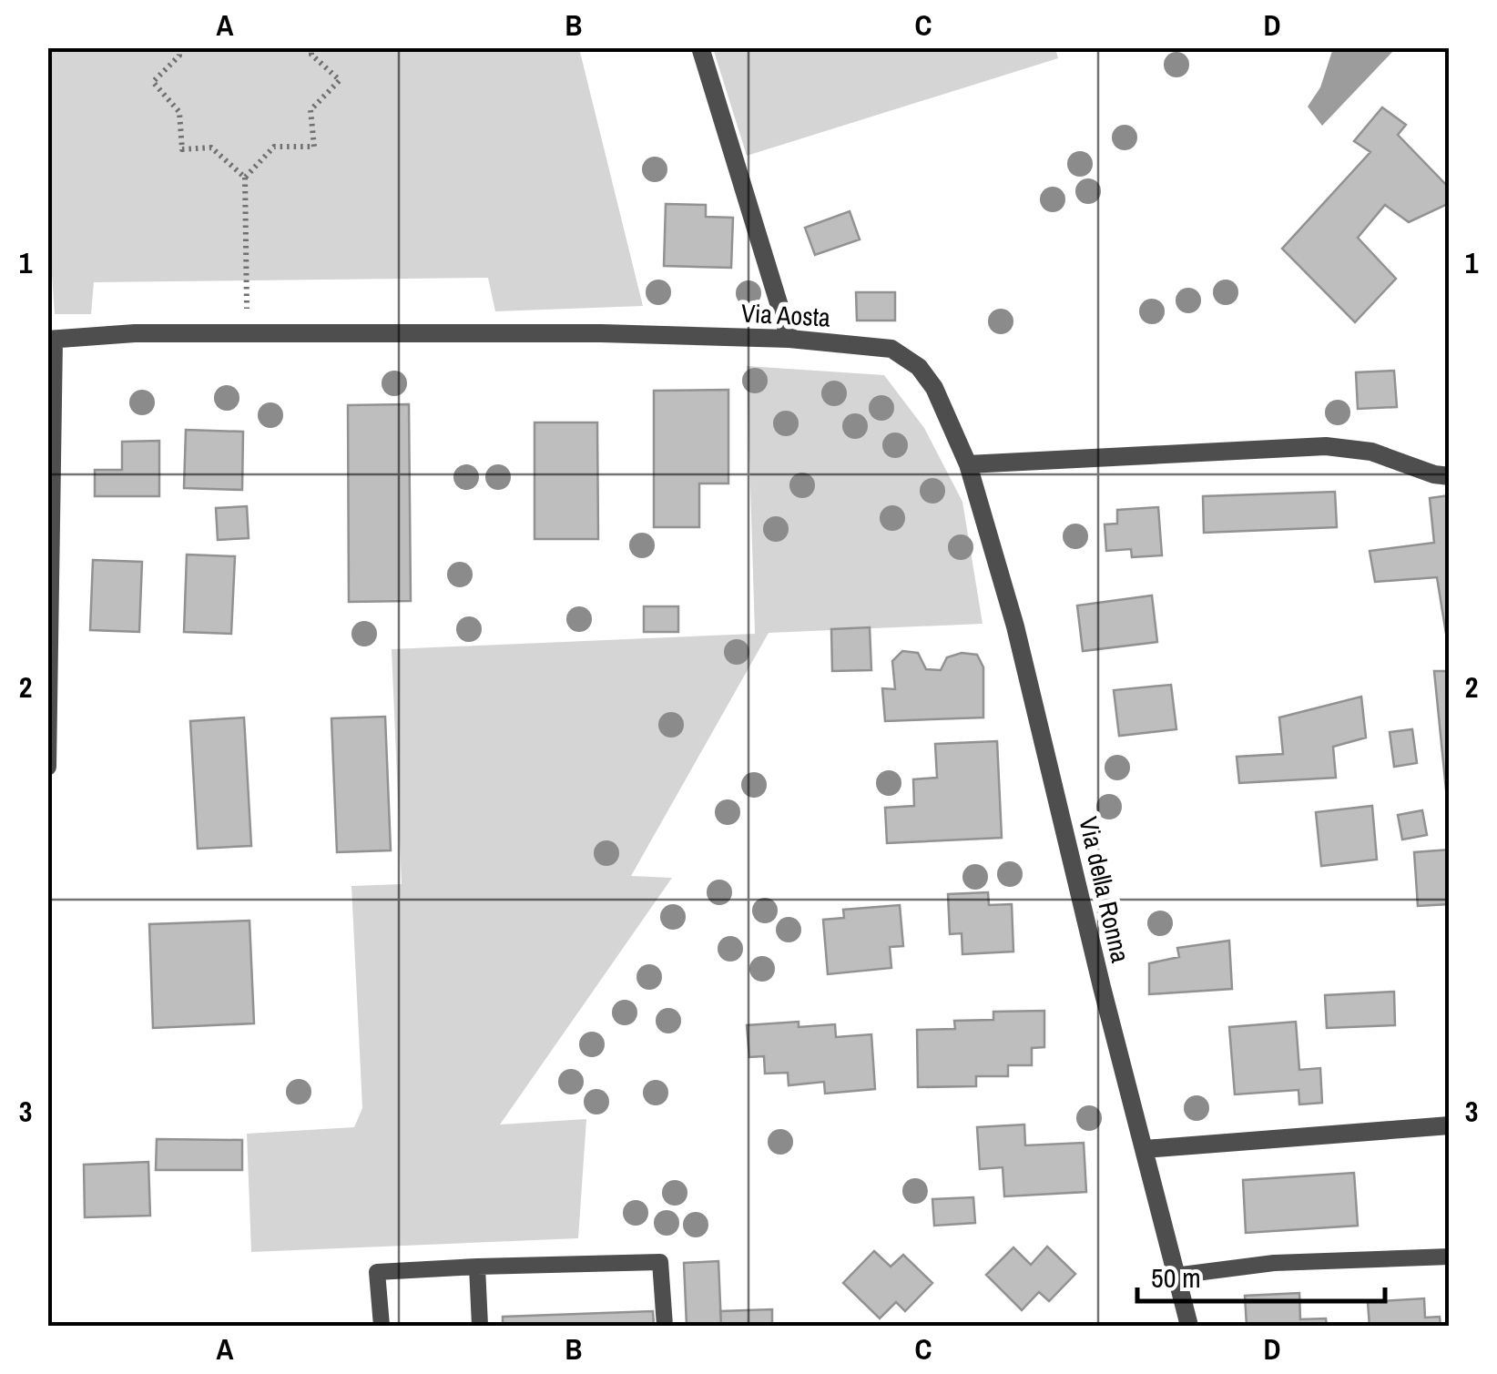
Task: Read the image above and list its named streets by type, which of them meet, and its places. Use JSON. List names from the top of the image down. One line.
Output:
{"streets":{"street":["Via Aosta","Via della Ronna"]},"crossings":[["Via Aosta","Via della Ronna"]],"scale_bar":"50 m","grid":{"columns":["A","B","C","D"],"rows":["1","2","3"]}}
